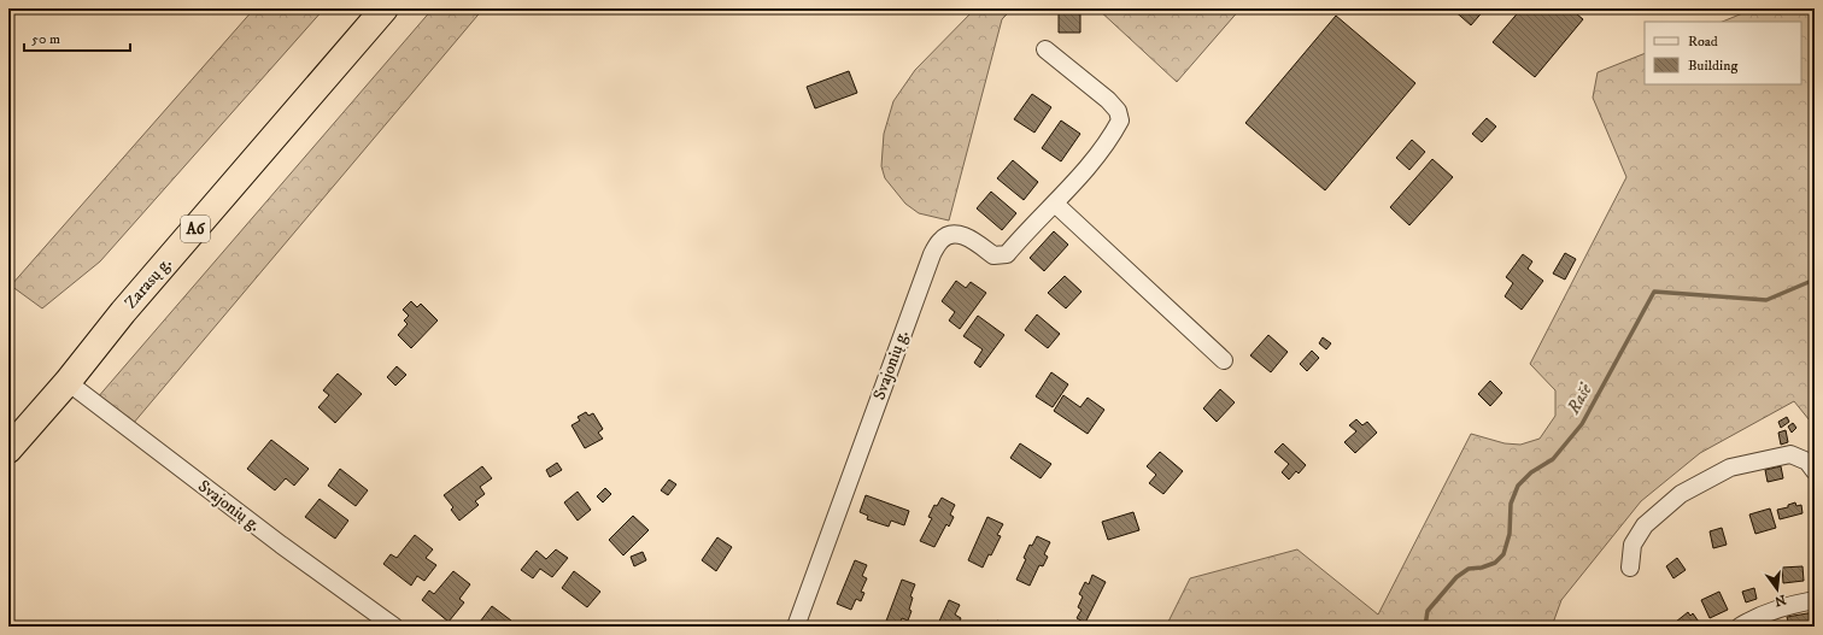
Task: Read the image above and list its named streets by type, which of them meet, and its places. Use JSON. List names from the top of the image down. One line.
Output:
{"streets":{"highway":["A6","Zarasų g."],"street":["Svajonių g."]},"crossings":[["Zarasų g.","Svajonių g."]],"water":["Rašė"],"legend":["Road","Building"],"scale_bar":"50 m","north":"bottom"}
